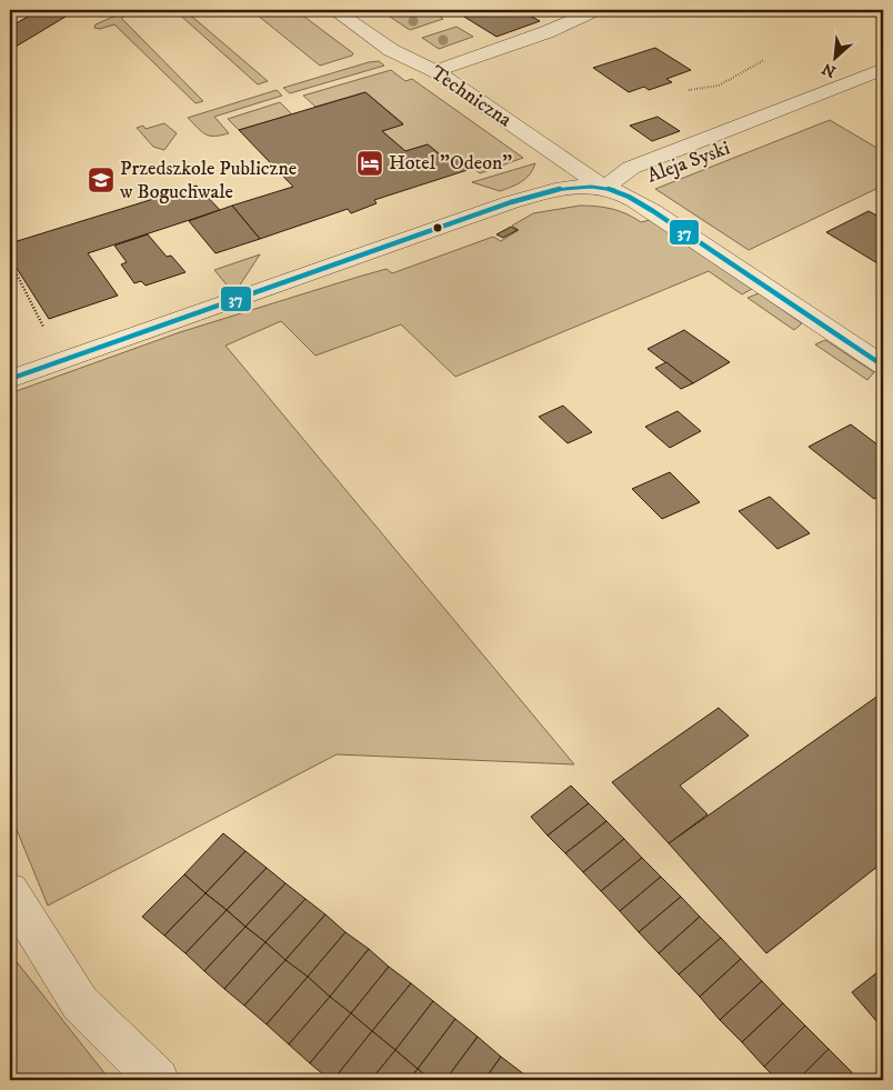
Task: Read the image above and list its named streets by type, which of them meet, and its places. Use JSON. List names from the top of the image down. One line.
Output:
{"streets":{"street":["Techniczna","Aleja Syski"]},"crossings":[["Techniczna","Aleja Syski"]],"places":{"hotel":["Hotel \"Odeon\""],"school or university":["Przedszkole Publiczne w Boguchwale"]},"lines":["transit line 37"],"north":"bottom left"}
